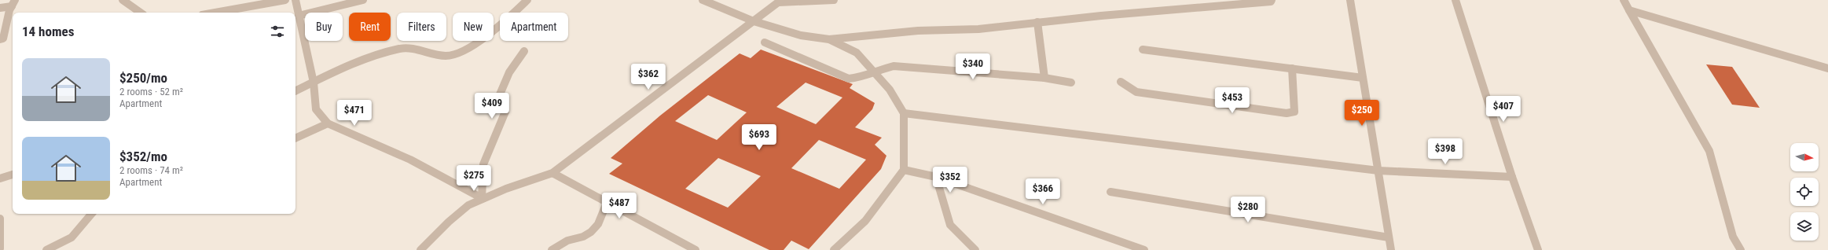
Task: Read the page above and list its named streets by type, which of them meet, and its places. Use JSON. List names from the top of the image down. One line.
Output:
{"north":"right","page":{"chip":["Buy","Rent","Filters","New","Apartment"],"heading":"14 homes","list":[{"name":"$250/mo","note":"2 rooms · 52 m² · Apartment"},{"name":"$352/mo","note":"2 rooms · 74 m² · Apartment"}],"price":["$340","$362","$453","$409","$407","$471","$250","$693","$398","$275","$352","$366","$487","$280"]}}
